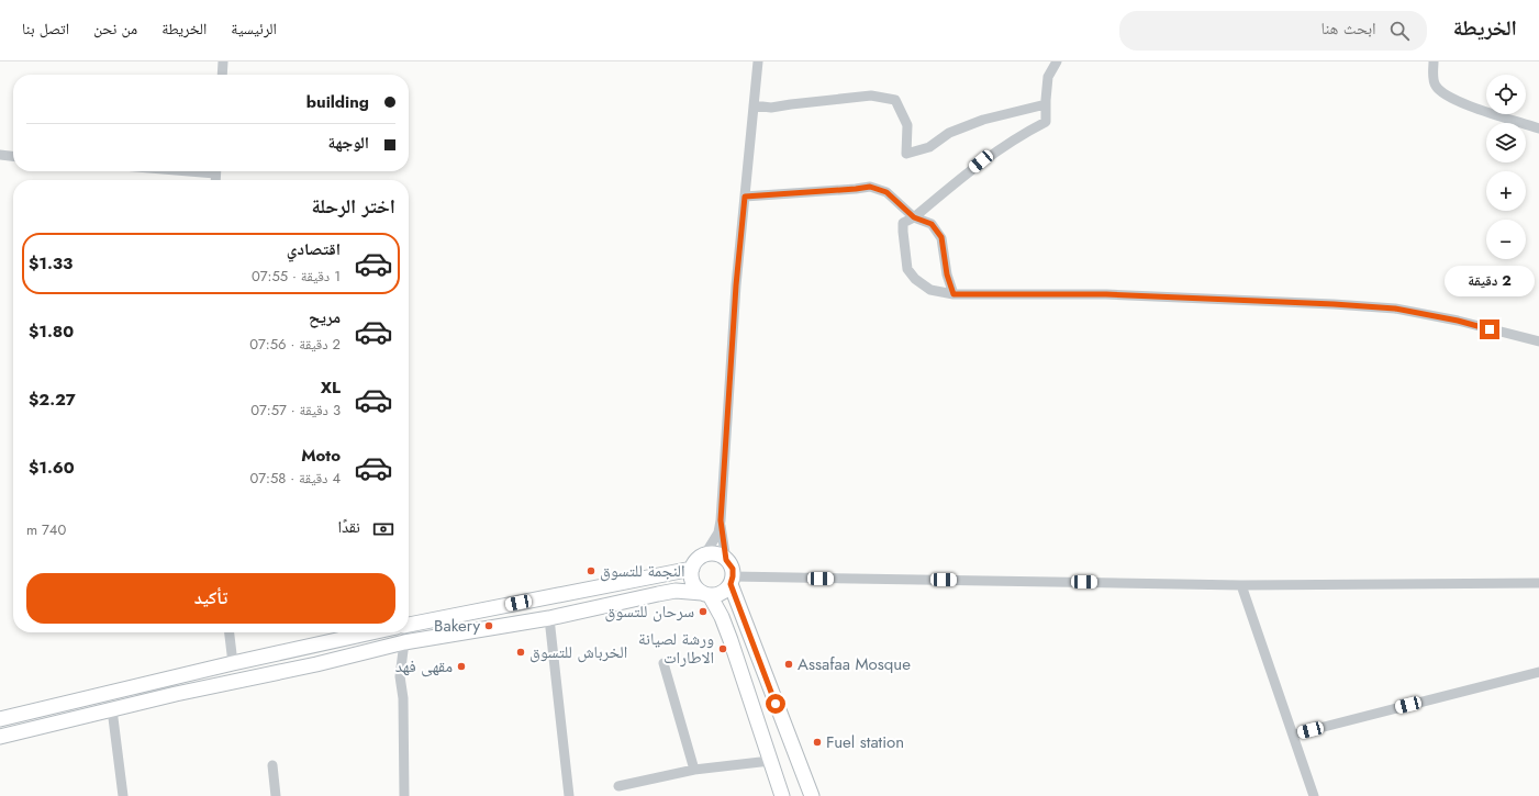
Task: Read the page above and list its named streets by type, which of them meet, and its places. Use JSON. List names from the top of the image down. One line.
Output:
{"places":["النجمة للتسوق","سرحان للتسوق","Bakery","ورشة لصيانة الاطارات","الخرباش للتسوق","Assafaa Mosque","مقهى فهد","Fuel station"],"page":{"header":"الخريطة","search":"ابحث هنا","nav":["الرئيسية","الخريطة","من نحن","اتصل بنا"],"map_buttons":["+","−"],"banner":["building","الوجهة"],"heading":"اختر الرحلة","list":[{"name":"اقتصادي","note":"1 دقيقة · 07:55","value":"$1.33"},{"name":"مريح","note":"2 دقيقة · 07:56","value":"$1.80"},{"name":"XL","note":"3 دقيقة · 07:57","value":"$2.27"},{"name":"Moto","note":"4 دقيقة · 07:58","value":"$1.60"}],"bubble":"2 دقيقة","pay":["نقدًا","740 m"],"buttons":"تأكيد"}}
